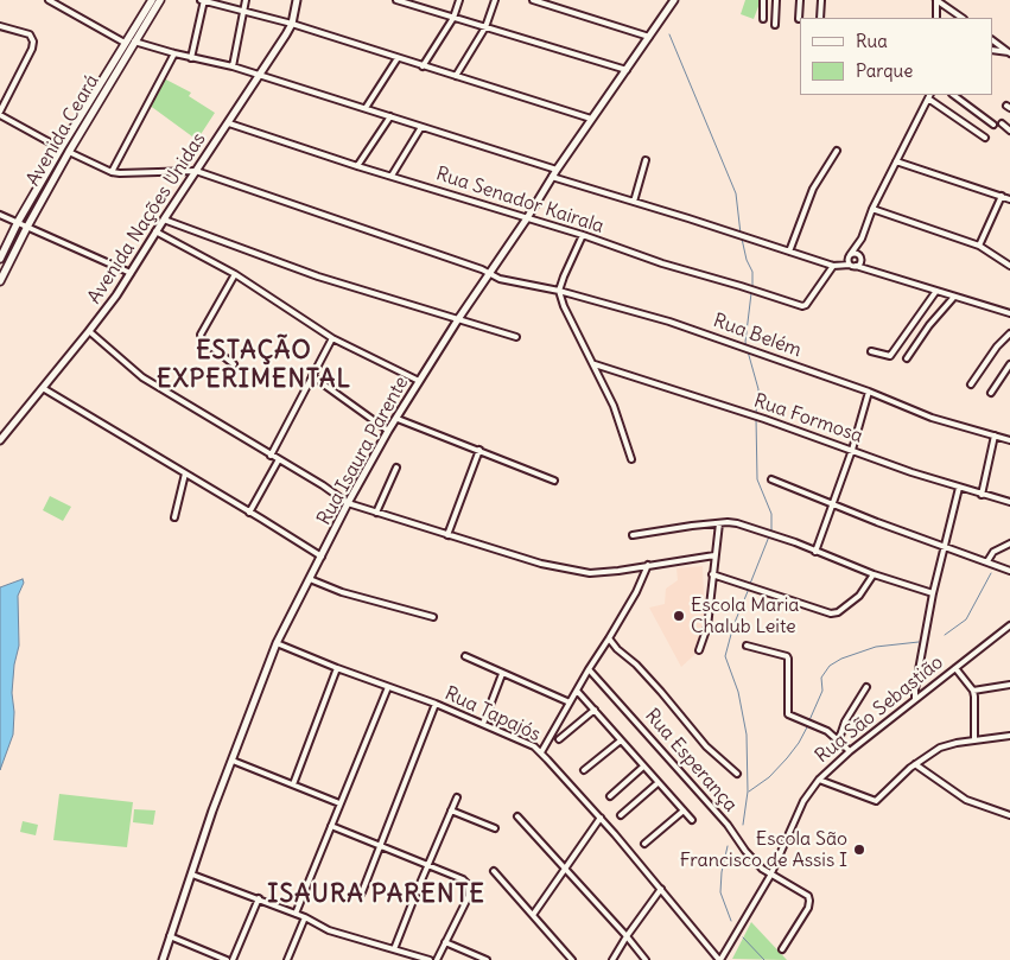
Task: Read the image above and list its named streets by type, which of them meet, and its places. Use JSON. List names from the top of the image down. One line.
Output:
{"streets":{"main road":["Avenida Ceará"],"street":["Rua Senador Kairala","Avenida Nações Unidas","Rua Belém","Rua Formosa","Rua Isaura Parente","Rua São Sebastião","Rua Tapajós","Rua Esperança"]},"crossings":[["Rua Senador Kairala","Avenida Nações Unidas"],["Rua Senador Kairala","Rua Isaura Parente"],["Avenida Nações Unidas","Rua Belém"],["Rua Belém","Rua Isaura Parente"],["Rua Isaura Parente","Rua Tapajós"],["Rua São Sebastião","Rua Tapajós"],["Rua São Sebastião","Rua Esperança"]],"districts":["ESTAÇÃO EXPERIMENTAL","ISAURA PARENTE"],"places":["Escola Maria Chalub Leite","Escola São Francisco de Assis I"],"legend":["Rua","Parque"]}
